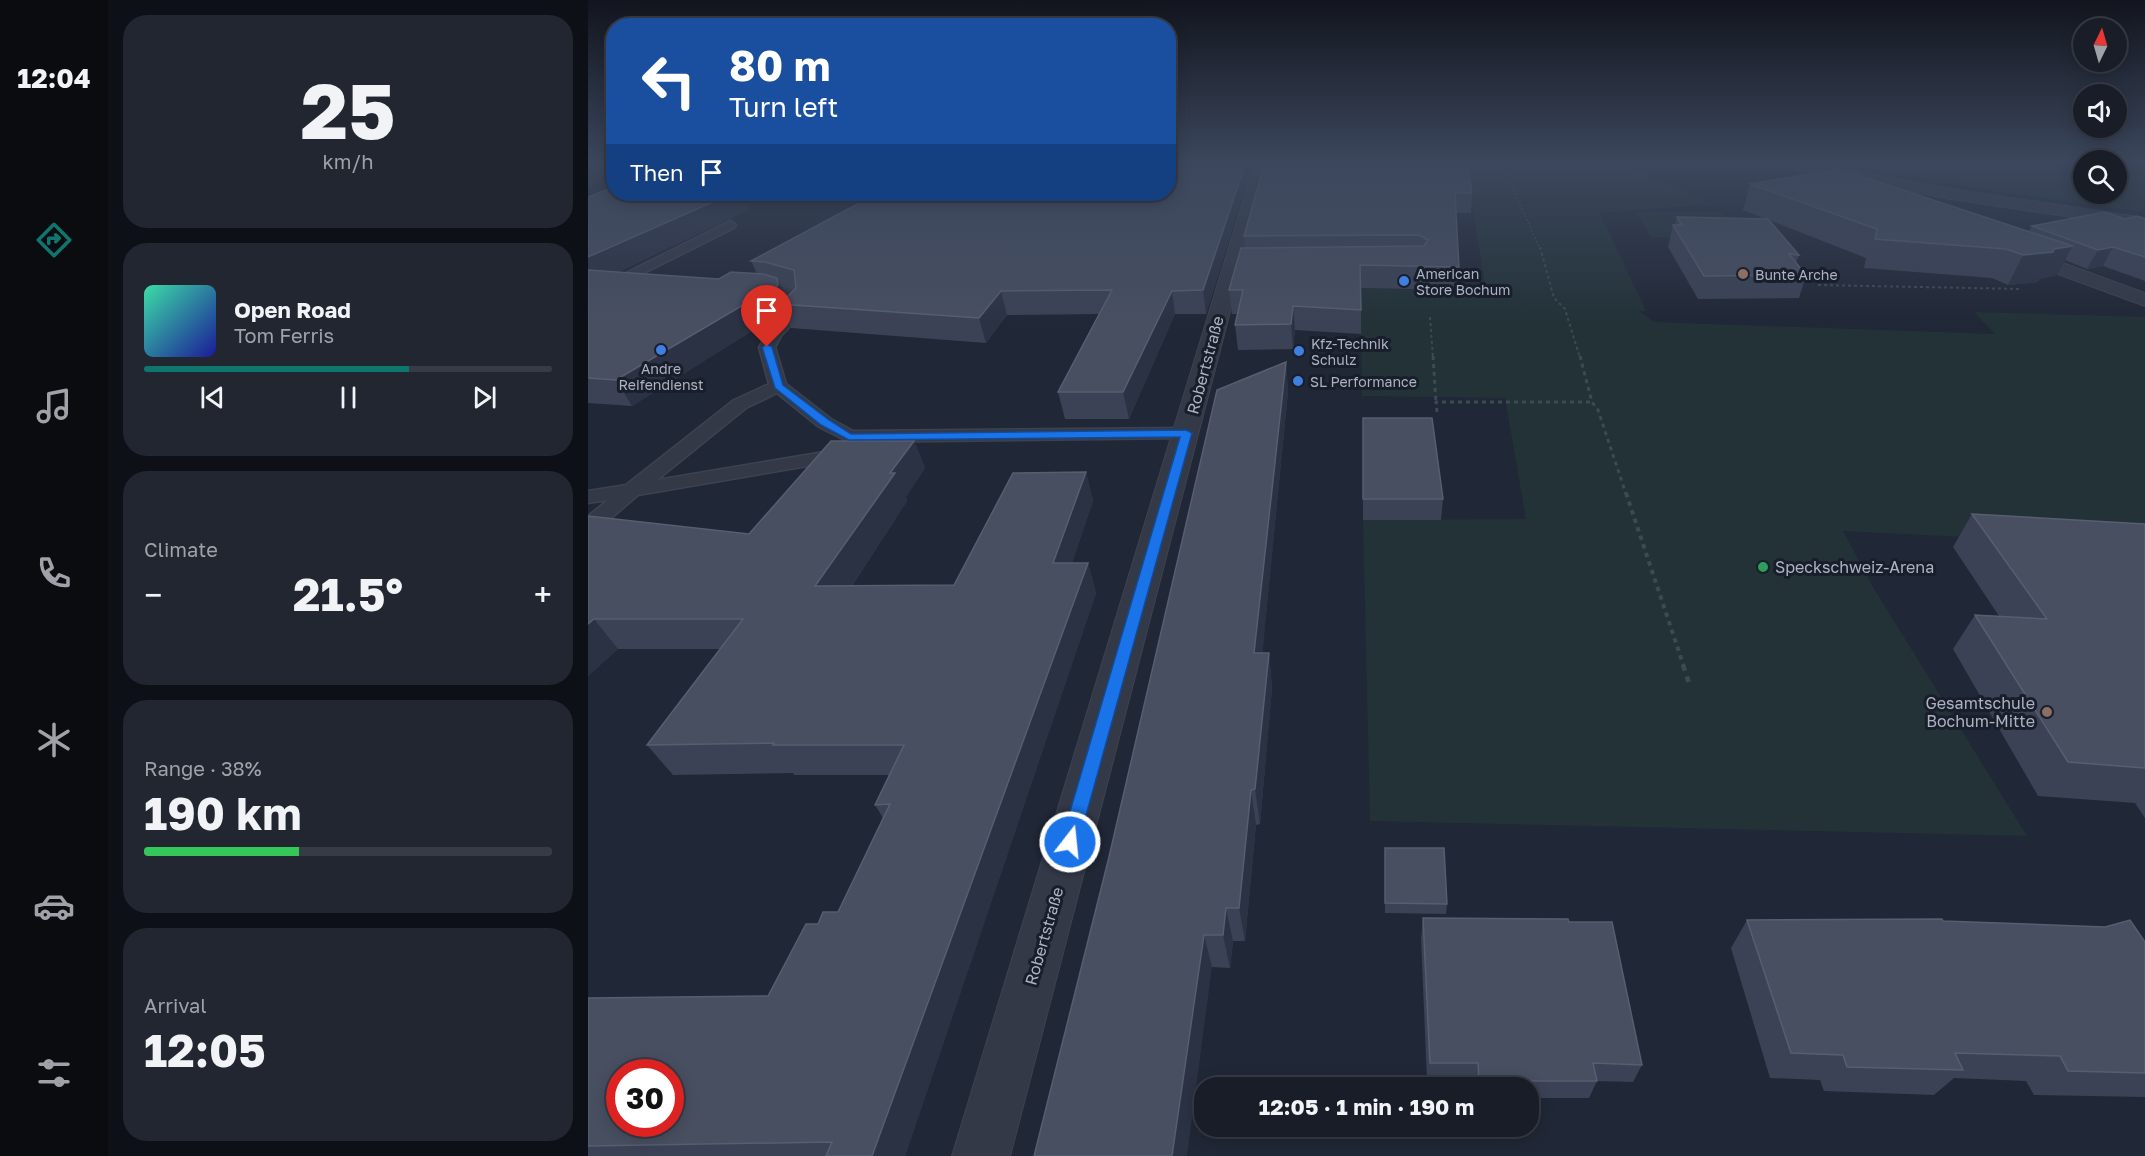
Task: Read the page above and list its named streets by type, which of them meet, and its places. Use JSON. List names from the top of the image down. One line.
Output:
{"streets":{"street":["Robertstraße"]},"places":["Bunte Arche","American Store Bochum","Andre Reifendienst","Kfz-Technik Schulz","SL Performance","Speckschweiz-Arena","Gesamtschule Bochum-Mitte"],"north":"top","page":{"tabs":"12:04","tile":[["25","km/h"],"Climate",["Range · 38%","190 km"],["Arrival","12:05"]],"turn":["80 m","Turn left"],"then":"Then","song":["Open Road","Tom Ferris"],"heat":["−","21.5°","+"],"limit":"30","trip":"12:05 · 1 min · 190 m"}}
